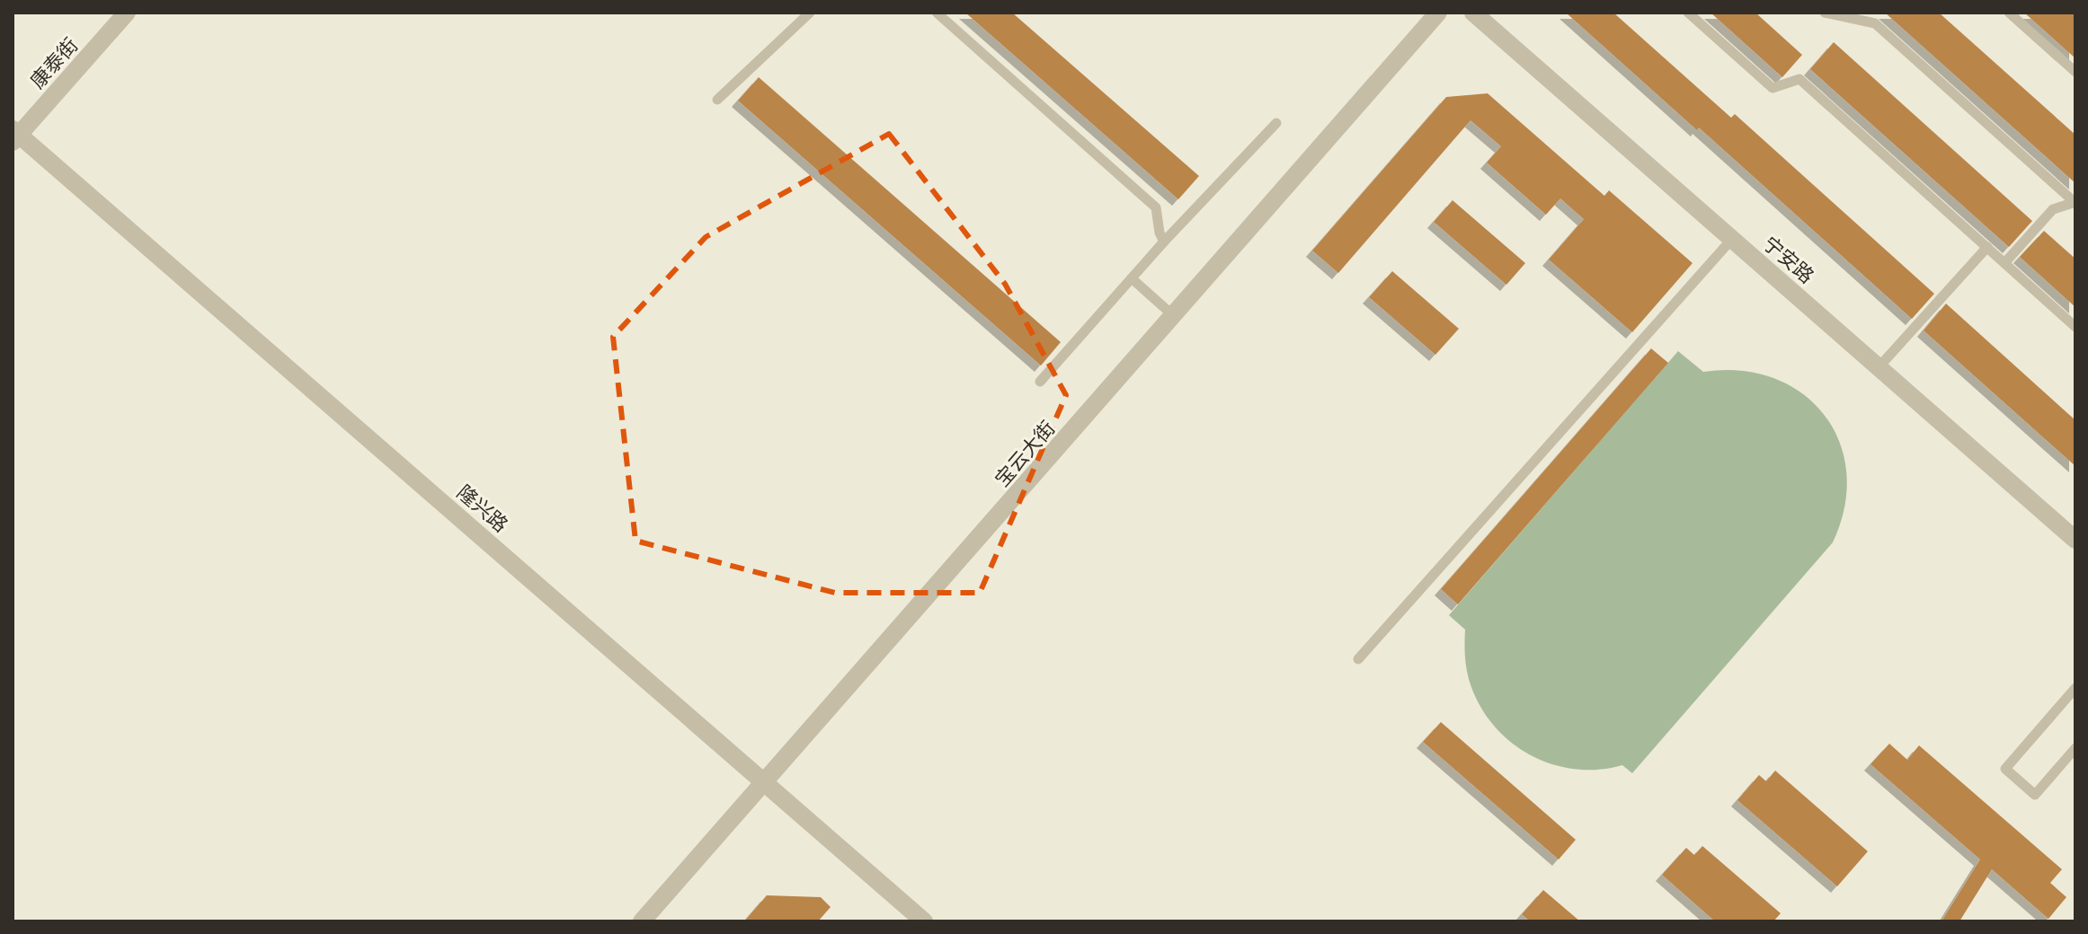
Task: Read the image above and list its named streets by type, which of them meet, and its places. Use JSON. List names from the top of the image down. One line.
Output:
{"streets":{"street":["康泰街","宁安路","宝云大街","隆兴路"]},"crossings":[["康泰街","隆兴路"],["宝云大街","隆兴路"]]}
